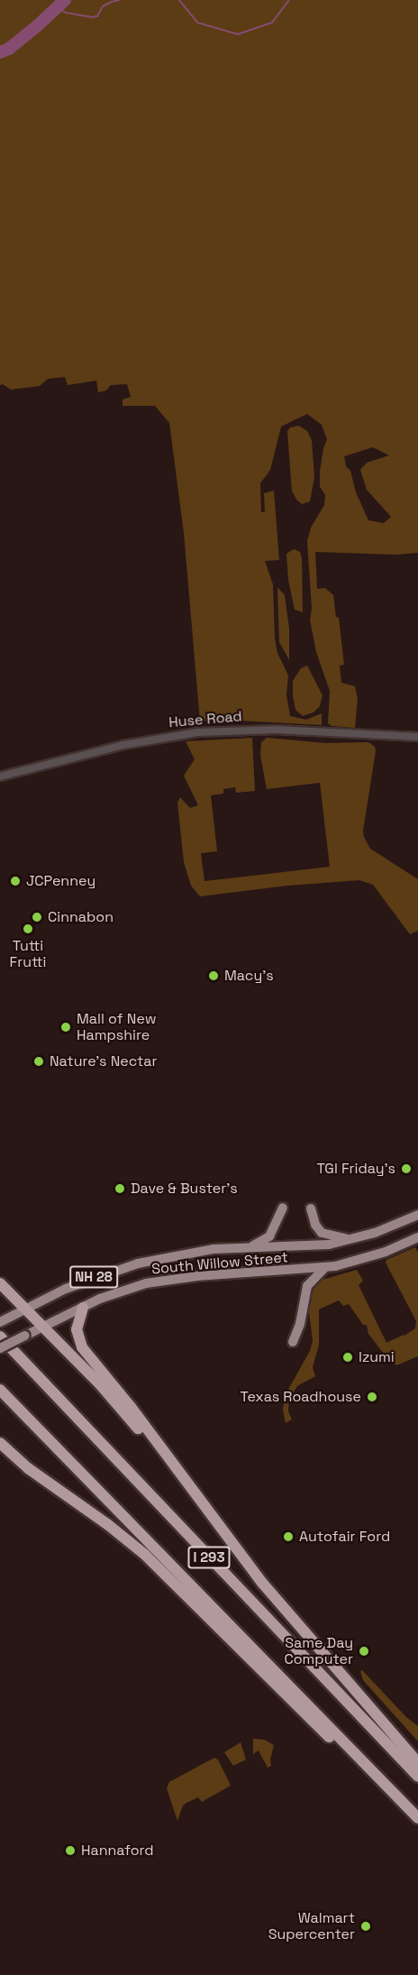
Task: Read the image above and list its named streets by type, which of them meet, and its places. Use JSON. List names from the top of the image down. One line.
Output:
{"streets":{"highway":["I 293"],"main road":["South Willow Street","NH 28"],"street":["Huse Road"]},"places":["JCPenney","Cinnabon","Tutti Frutti","Macy's","Mall of New Hampshire","Nature's Nectar","TGI Friday's","Dave & Buster's","Izumi","Texas Roadhouse","Autofair Ford","Same Day Computer","Hannaford","Walmart Supercenter"]}
